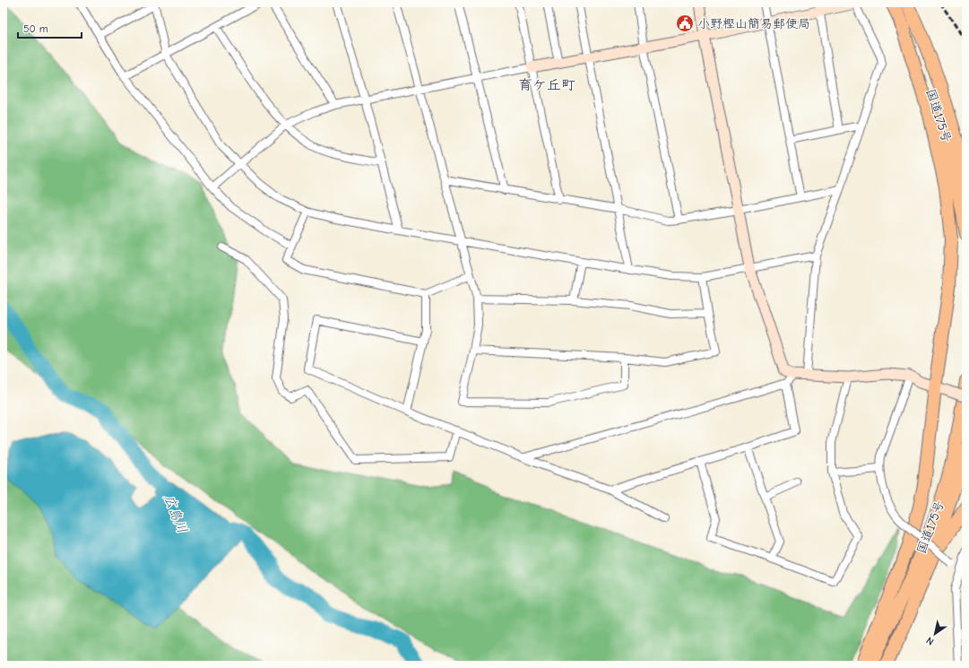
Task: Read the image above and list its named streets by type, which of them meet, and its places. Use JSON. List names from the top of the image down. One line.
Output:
{"streets":{"highway":["国道175号"]},"districts":["育ケ丘町"],"water":["広島川"],"places":{"public building":["小野樫山簡易郵便局"]},"scale_bar":"50 m","north":"bottom left"}
